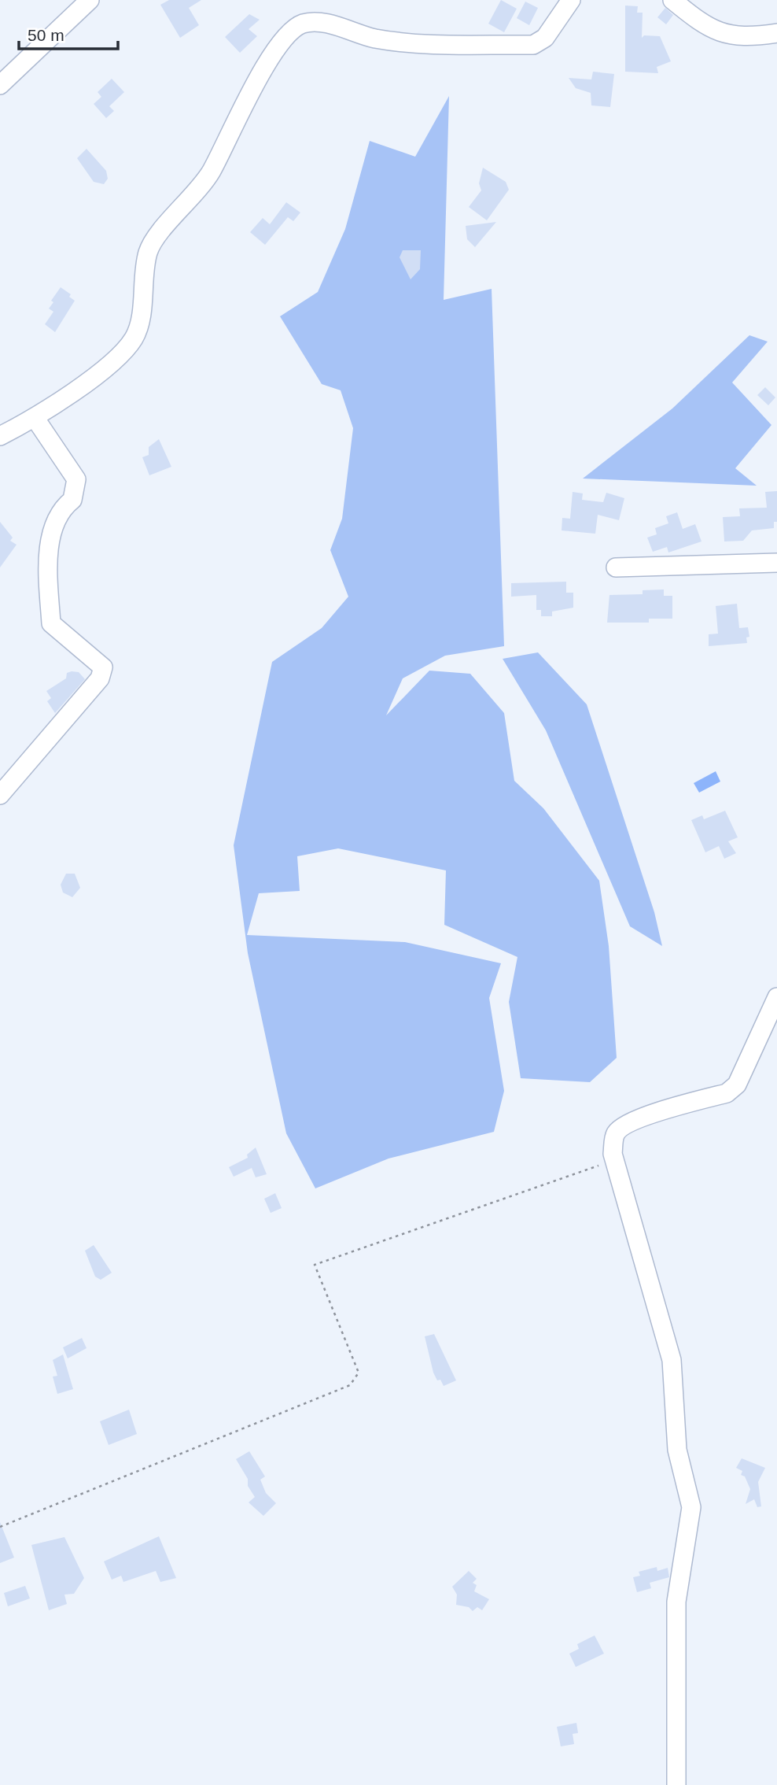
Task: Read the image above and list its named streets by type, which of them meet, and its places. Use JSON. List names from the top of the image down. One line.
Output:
{"scale_bar":"50 m"}
